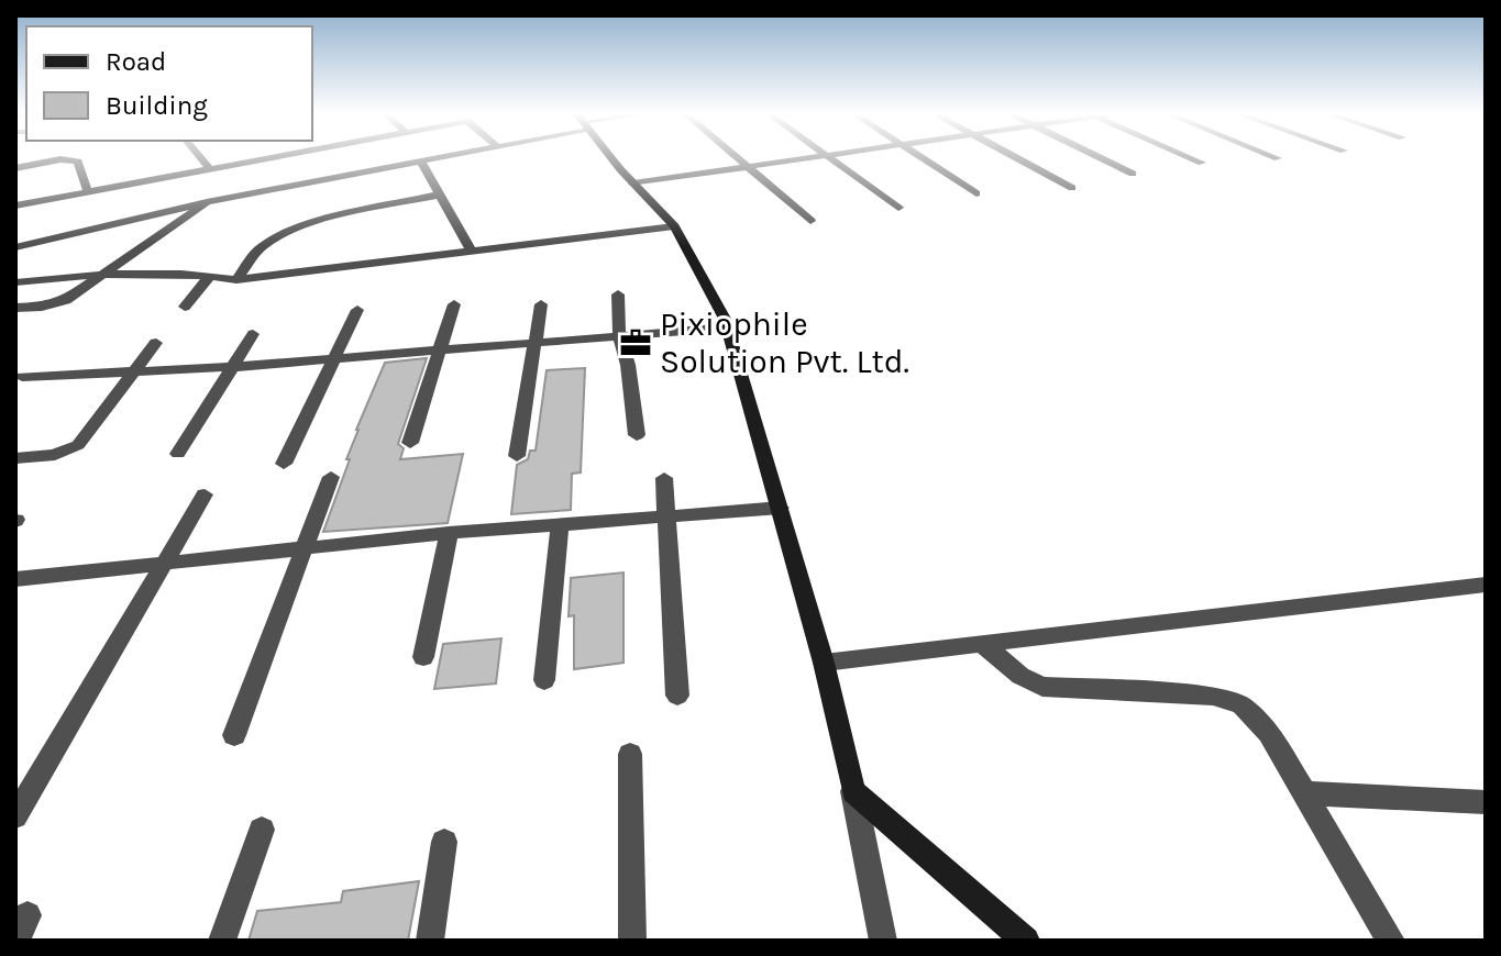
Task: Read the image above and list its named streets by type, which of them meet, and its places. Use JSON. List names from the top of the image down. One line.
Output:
{"places":{"office":["Pixiophile Solution Pvt. Ltd."]},"legend":["Road","Building"]}
